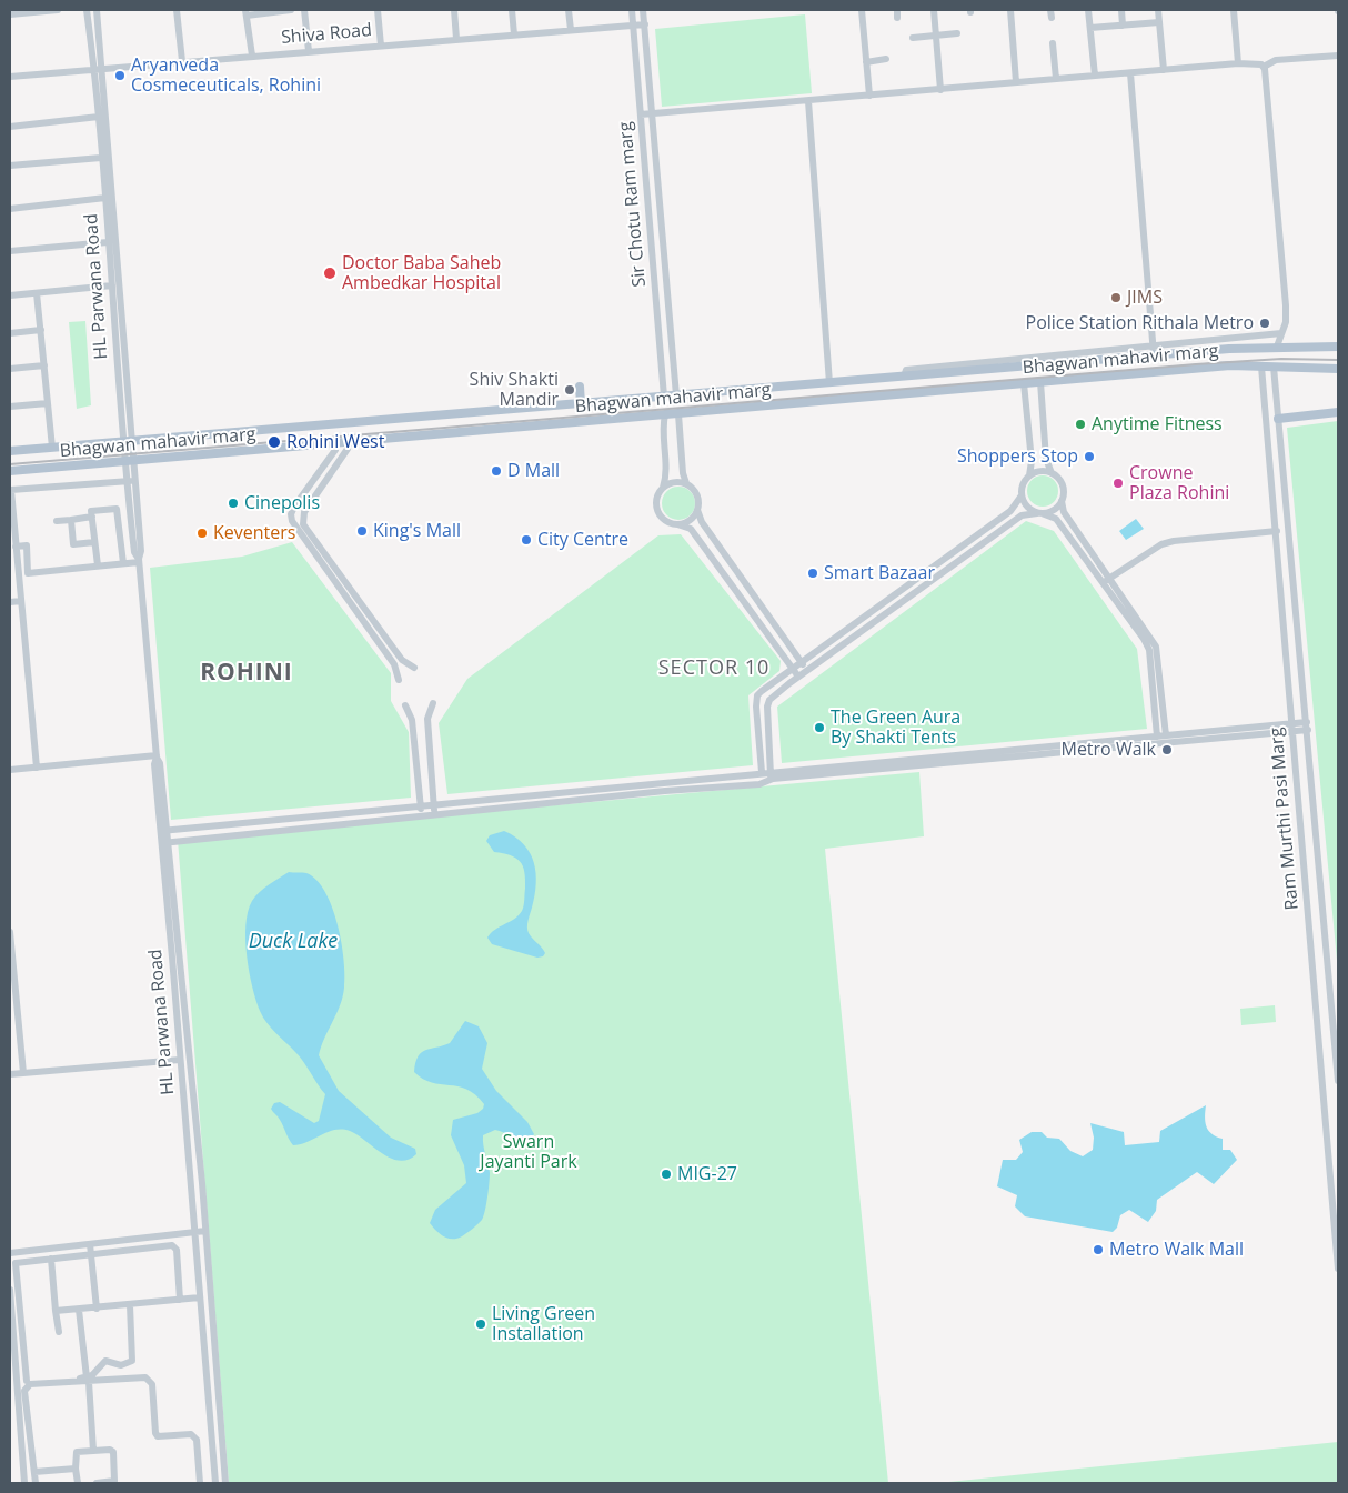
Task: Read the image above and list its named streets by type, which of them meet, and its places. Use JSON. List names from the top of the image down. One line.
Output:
{"streets":{"main road":["Bhagwan mahavir marg"],"street":["Shiva Road","Sir Chotu Ram marg","HL Parwana Road","Ram Murthi Pasi Marg"]},"crossings":[["Shiva Road","Sir Chotu Ram marg"],["Shiva Road","HL Parwana Road"],["Sir Chotu Ram marg","Bhagwan mahavir marg"],["HL Parwana Road","Bhagwan mahavir marg"],["Bhagwan mahavir marg","Ram Murthi Pasi Marg"]],"districts":["SECTOR 10","ROHINI"],"water":["Duck Lake"],"parks":["Swarn Jayanti Park"],"places":["Aryanveda Cosmeceuticals, Rohini","Doctor Baba Saheb Ambedkar Hospital","JIMS","Police Station Rithala Metro","Shiv Shakti Mandir","Anytime Fitness","Rohini West","Shoppers Stop","D Mall","Crowne Plaza Rohini","Cinepolis","King's Mall","Keventers","City Centre","Smart Bazaar","The Green Aura By Shakti Tents","Metro Walk","MIG-27","Metro Walk Mall","Living Green Installation"]}
